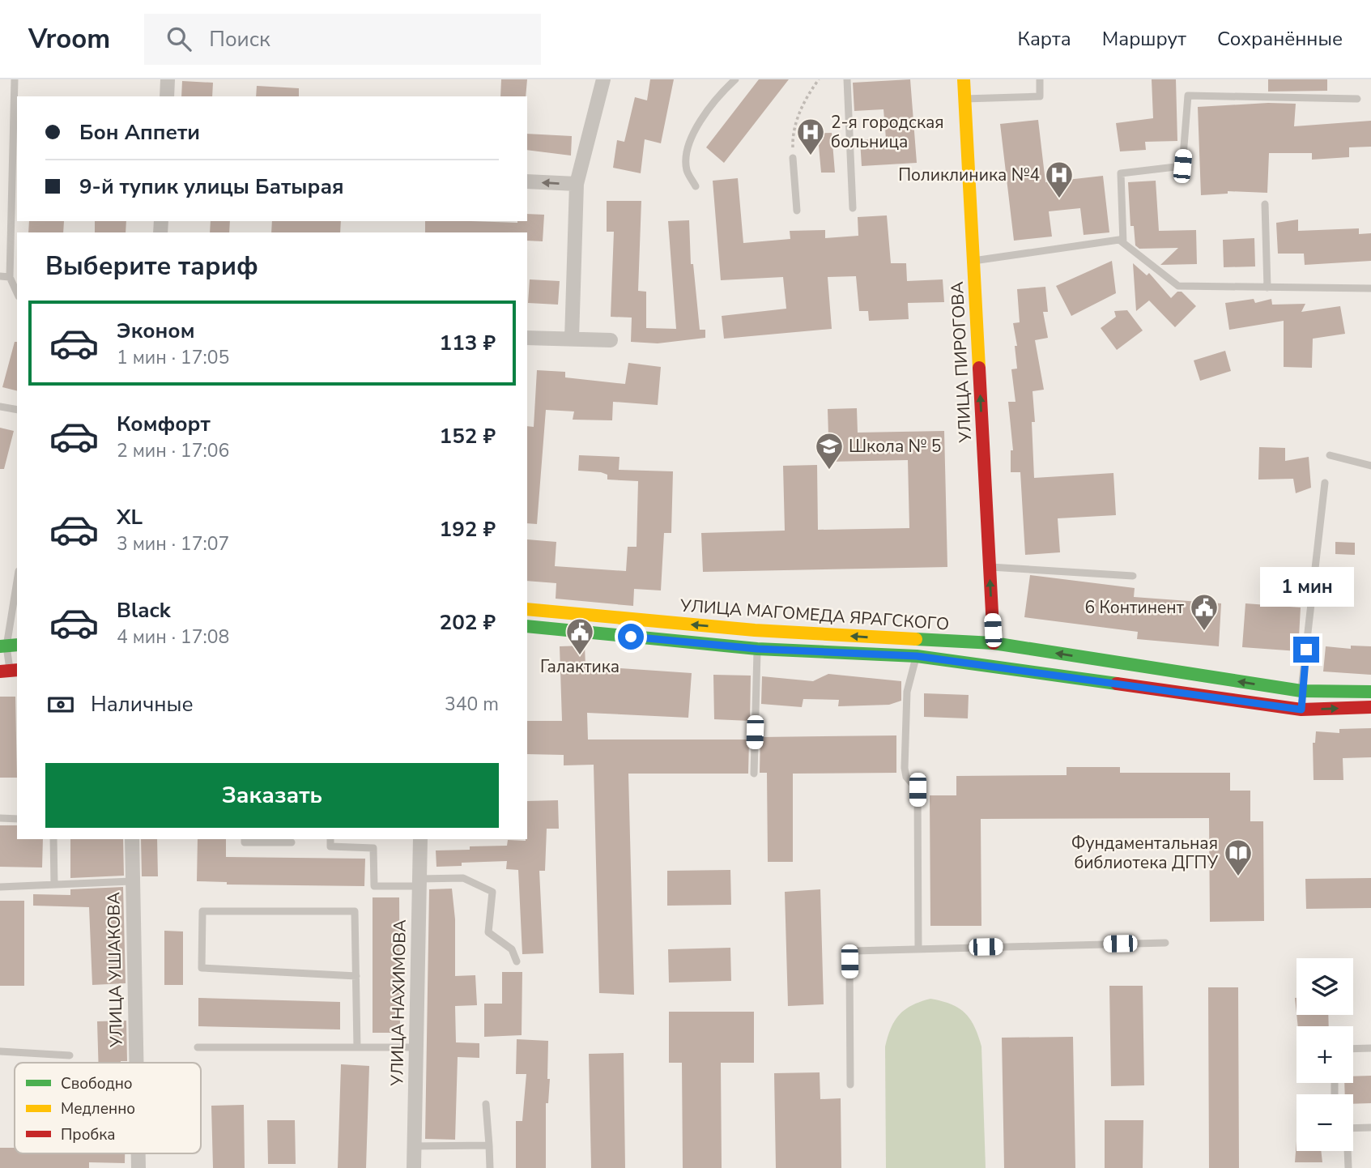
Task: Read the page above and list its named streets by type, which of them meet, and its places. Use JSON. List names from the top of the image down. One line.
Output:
{"streets":{"main road":["УЛИЦА ПИРОГОВА","УЛИЦА МАГОМЕДА ЯРАГСКОГО"],"street":["УЛИЦА УШАКОВА","УЛИЦА НАХИМОВА"]},"crossings":[["УЛИЦА ПИРОГОВА","УЛИЦА МАГОМЕДА ЯРАГСКОГО"]],"one_way":["УЛИЦА ПИРОГОВА"],"places":{"hospital":["2-я городская больница","Поликлиника №4"],"school or university":["Школа № 5"],"public building":["6 Континент","Галактика"],"library":["Фундаментальная библиотека ДГПУ"]},"legend":["Свободно","Медленно","Пробка"],"page":{"header":"Vroom","search":"Поиск","nav":["Карта","Маршрут","Сохранённые"],"banner":["Бон Аппети","9-й тупик улицы Батырая"],"heading":"Выберите тариф","list":[{"name":"Эконом","note":"1 мин · 17:05","value":"113 ₽"},{"name":"Комфорт","note":"2 мин · 17:06","value":"152 ₽"},{"name":"XL","note":"3 мин · 17:07","value":"192 ₽"},{"name":"Black","note":"4 мин · 17:08","value":"202 ₽"}],"bubble":"1 мин","pay":["Наличные","340 m"],"buttons":"Заказать","map_buttons":["+","−"]}}
